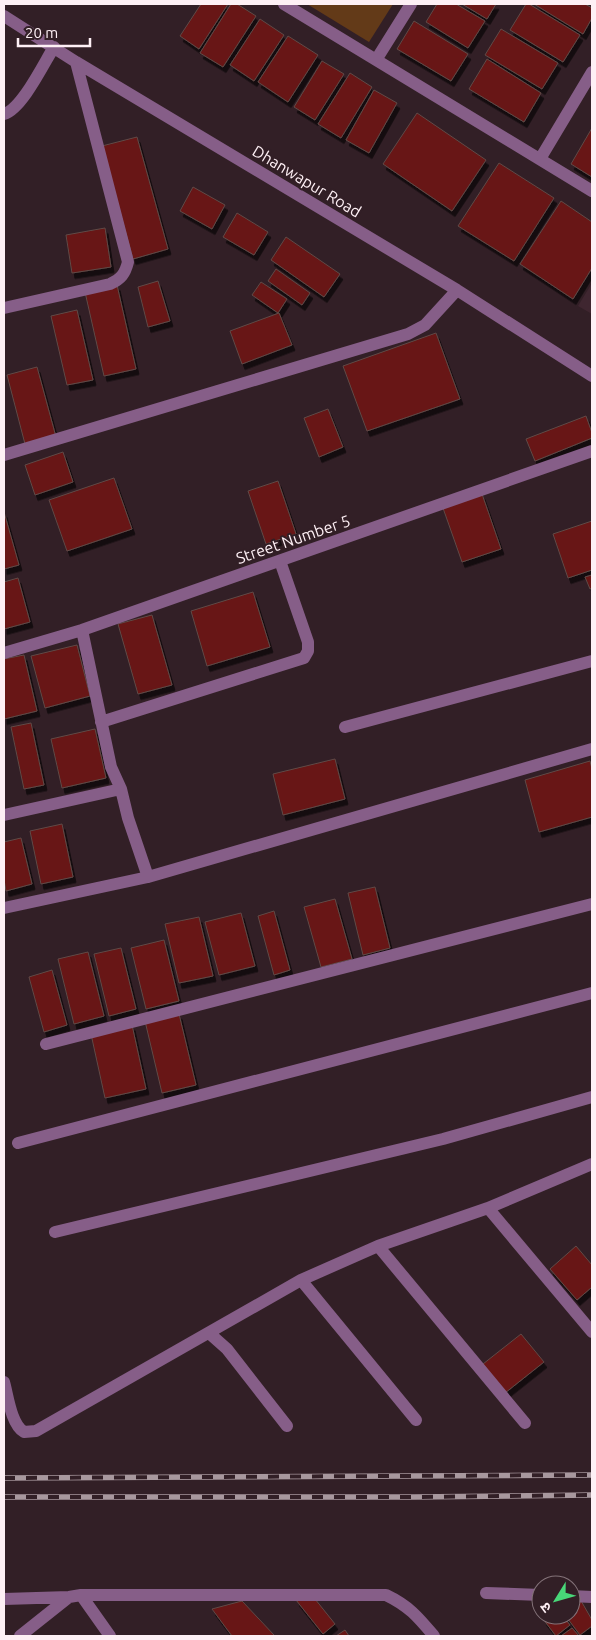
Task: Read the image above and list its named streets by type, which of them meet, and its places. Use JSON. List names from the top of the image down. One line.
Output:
{"streets":{"street":["Dhanwapur Road","Street Number 5"]},"scale_bar":"20 m","north":"bottom left"}
